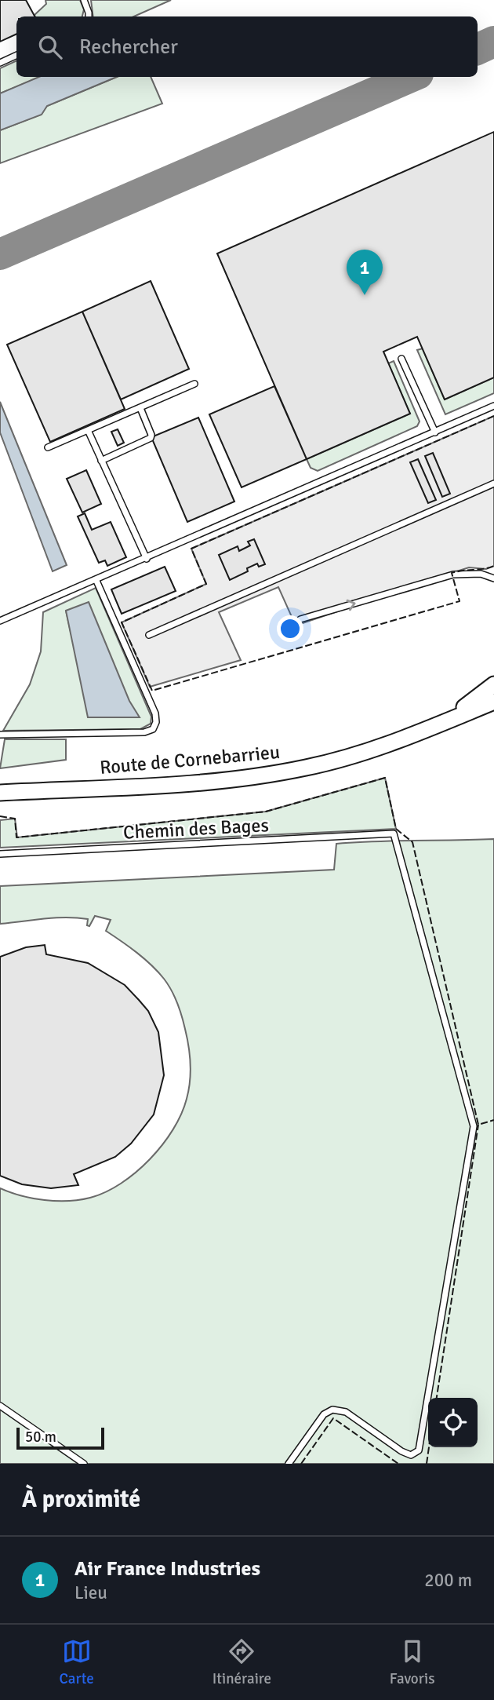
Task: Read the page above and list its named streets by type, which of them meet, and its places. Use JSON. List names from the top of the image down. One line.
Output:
{"streets":{"main road":["Route de Cornebarrieu"],"lane":["Chemin des Bages"]},"scale_bar":"50 m","page":{"search":"Rechercher","pins":"1","scale":"50 m","heading":"À proximité","list":[{"mark":"1","name":"Air France Industries","note":"Lieu","value":"200 m"}],"nav":["Carte","Itinéraire","Favoris"]}}
